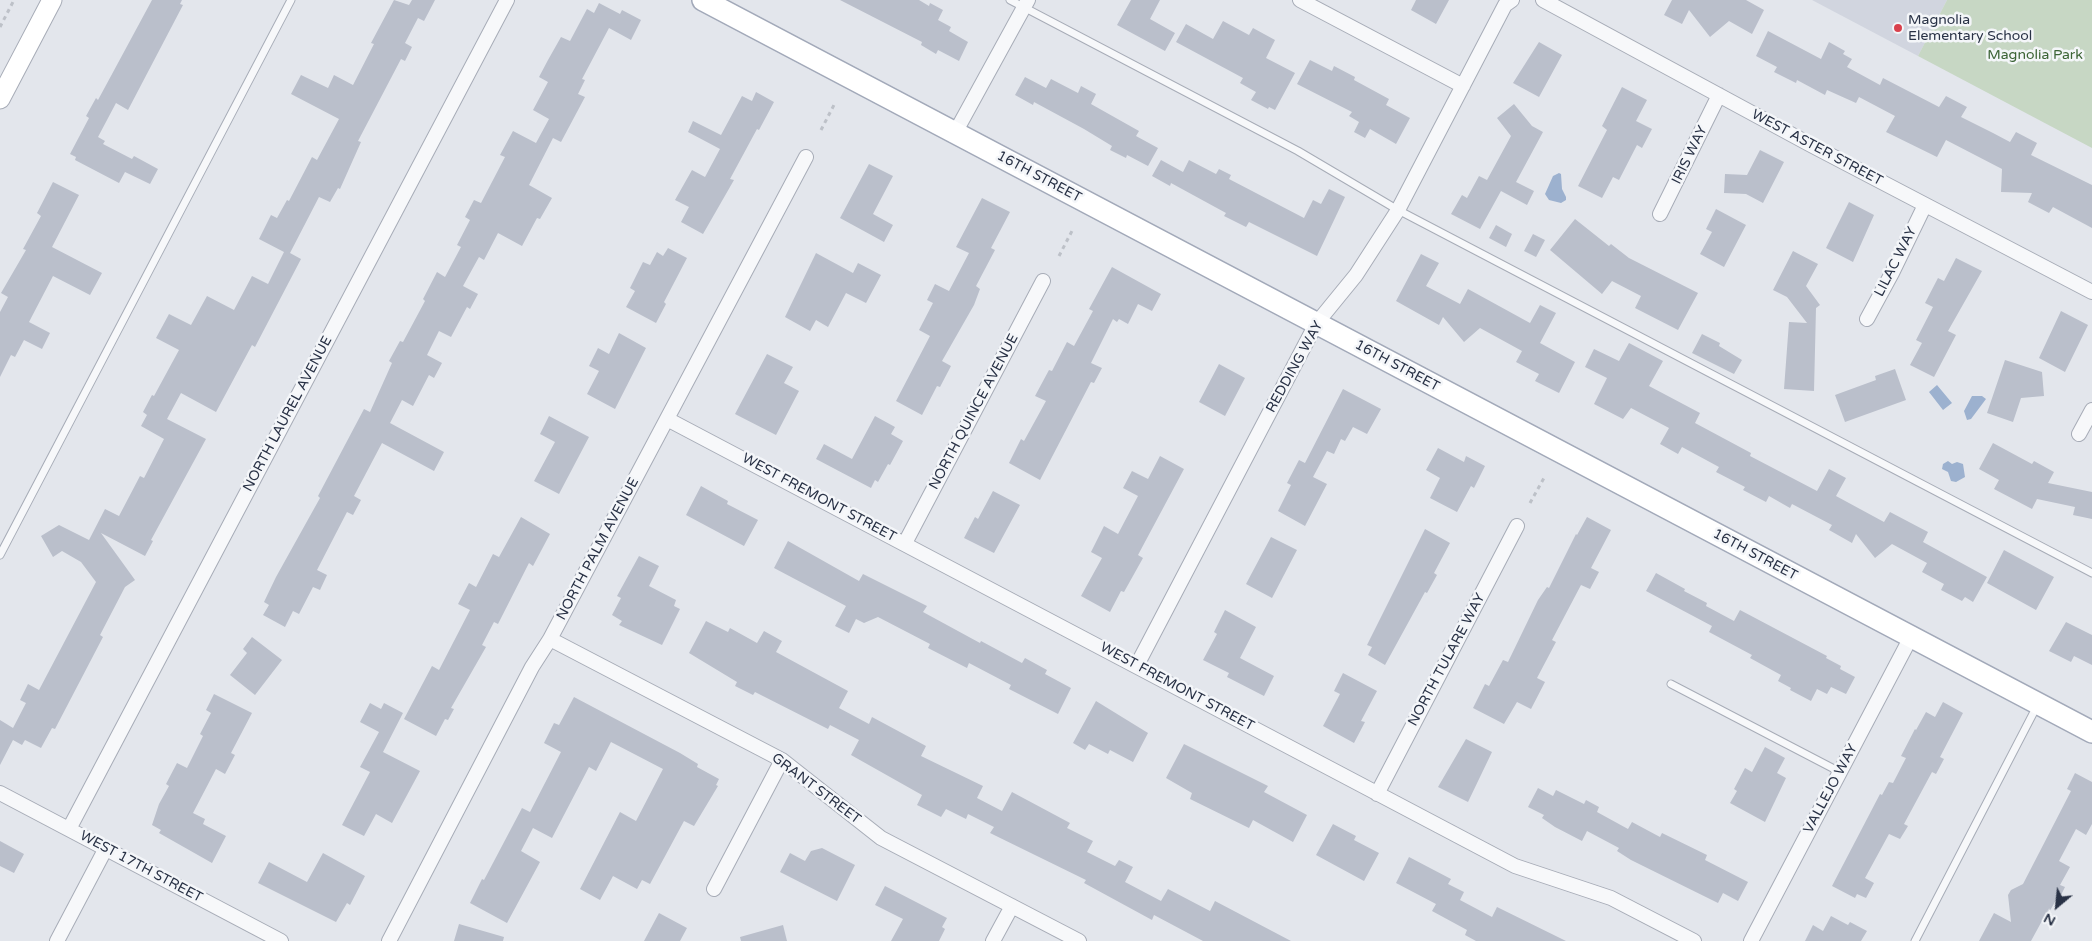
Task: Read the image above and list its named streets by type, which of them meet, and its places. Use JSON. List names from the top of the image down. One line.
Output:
{"streets":{"main road":["16TH STREET"],"street":["WEST ASTER STREET","IRIS WAY","LILAC WAY","REDDING WAY","NORTH QUINCE AVENUE","NORTH LAUREL AVENUE","WEST FREMONT STREET","NORTH PALM AVENUE","NORTH TULARE WAY","GRANT STREET","VALLEJO WAY","WEST 17TH STREET"]},"crossings":[["WEST ASTER STREET","IRIS WAY"],["WEST ASTER STREET","LILAC WAY"],["16TH STREET","REDDING WAY"],["16TH STREET","VALLEJO WAY"],["REDDING WAY","WEST FREMONT STREET"],["NORTH QUINCE AVENUE","WEST FREMONT STREET"],["NORTH LAUREL AVENUE","WEST 17TH STREET"],["WEST FREMONT STREET","NORTH PALM AVENUE"],["WEST FREMONT STREET","NORTH TULARE WAY"],["NORTH PALM AVENUE","GRANT STREET"]],"parks":["Magnolia Park"],"places":["Magnolia Elementary School"],"north":"bottom left"}
